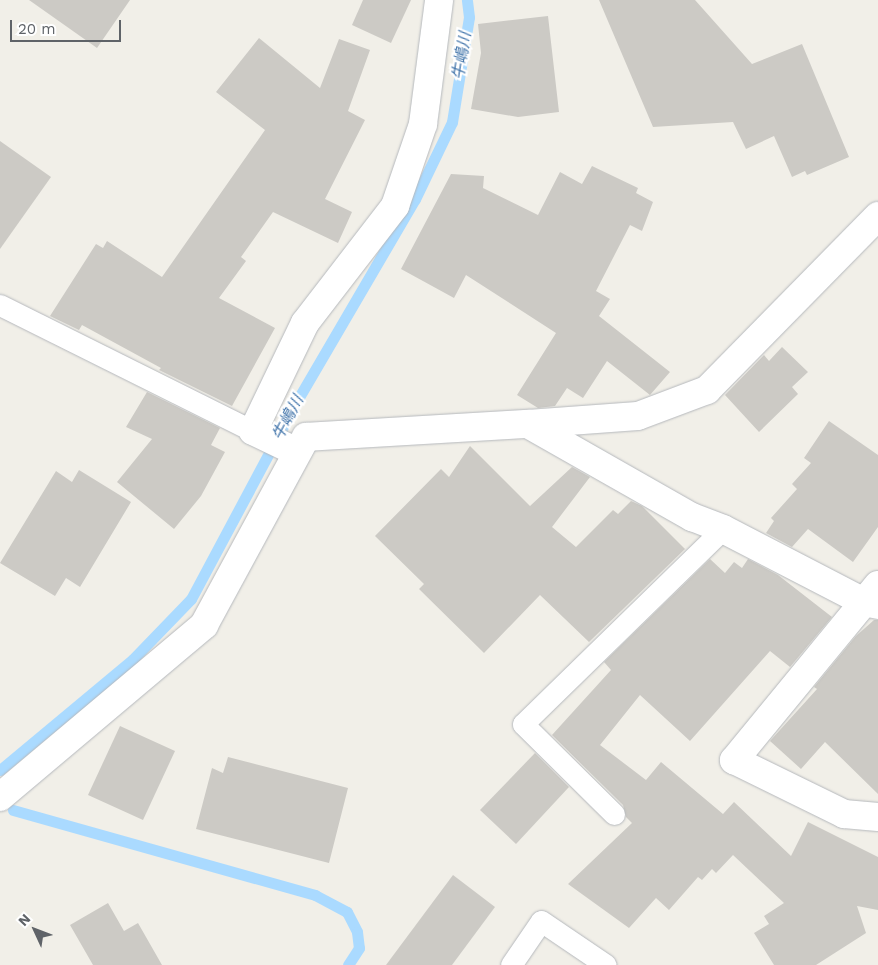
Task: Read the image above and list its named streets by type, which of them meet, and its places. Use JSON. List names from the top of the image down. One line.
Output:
{"water":["牛嶋川"],"scale_bar":"20 m","north":"top left"}
